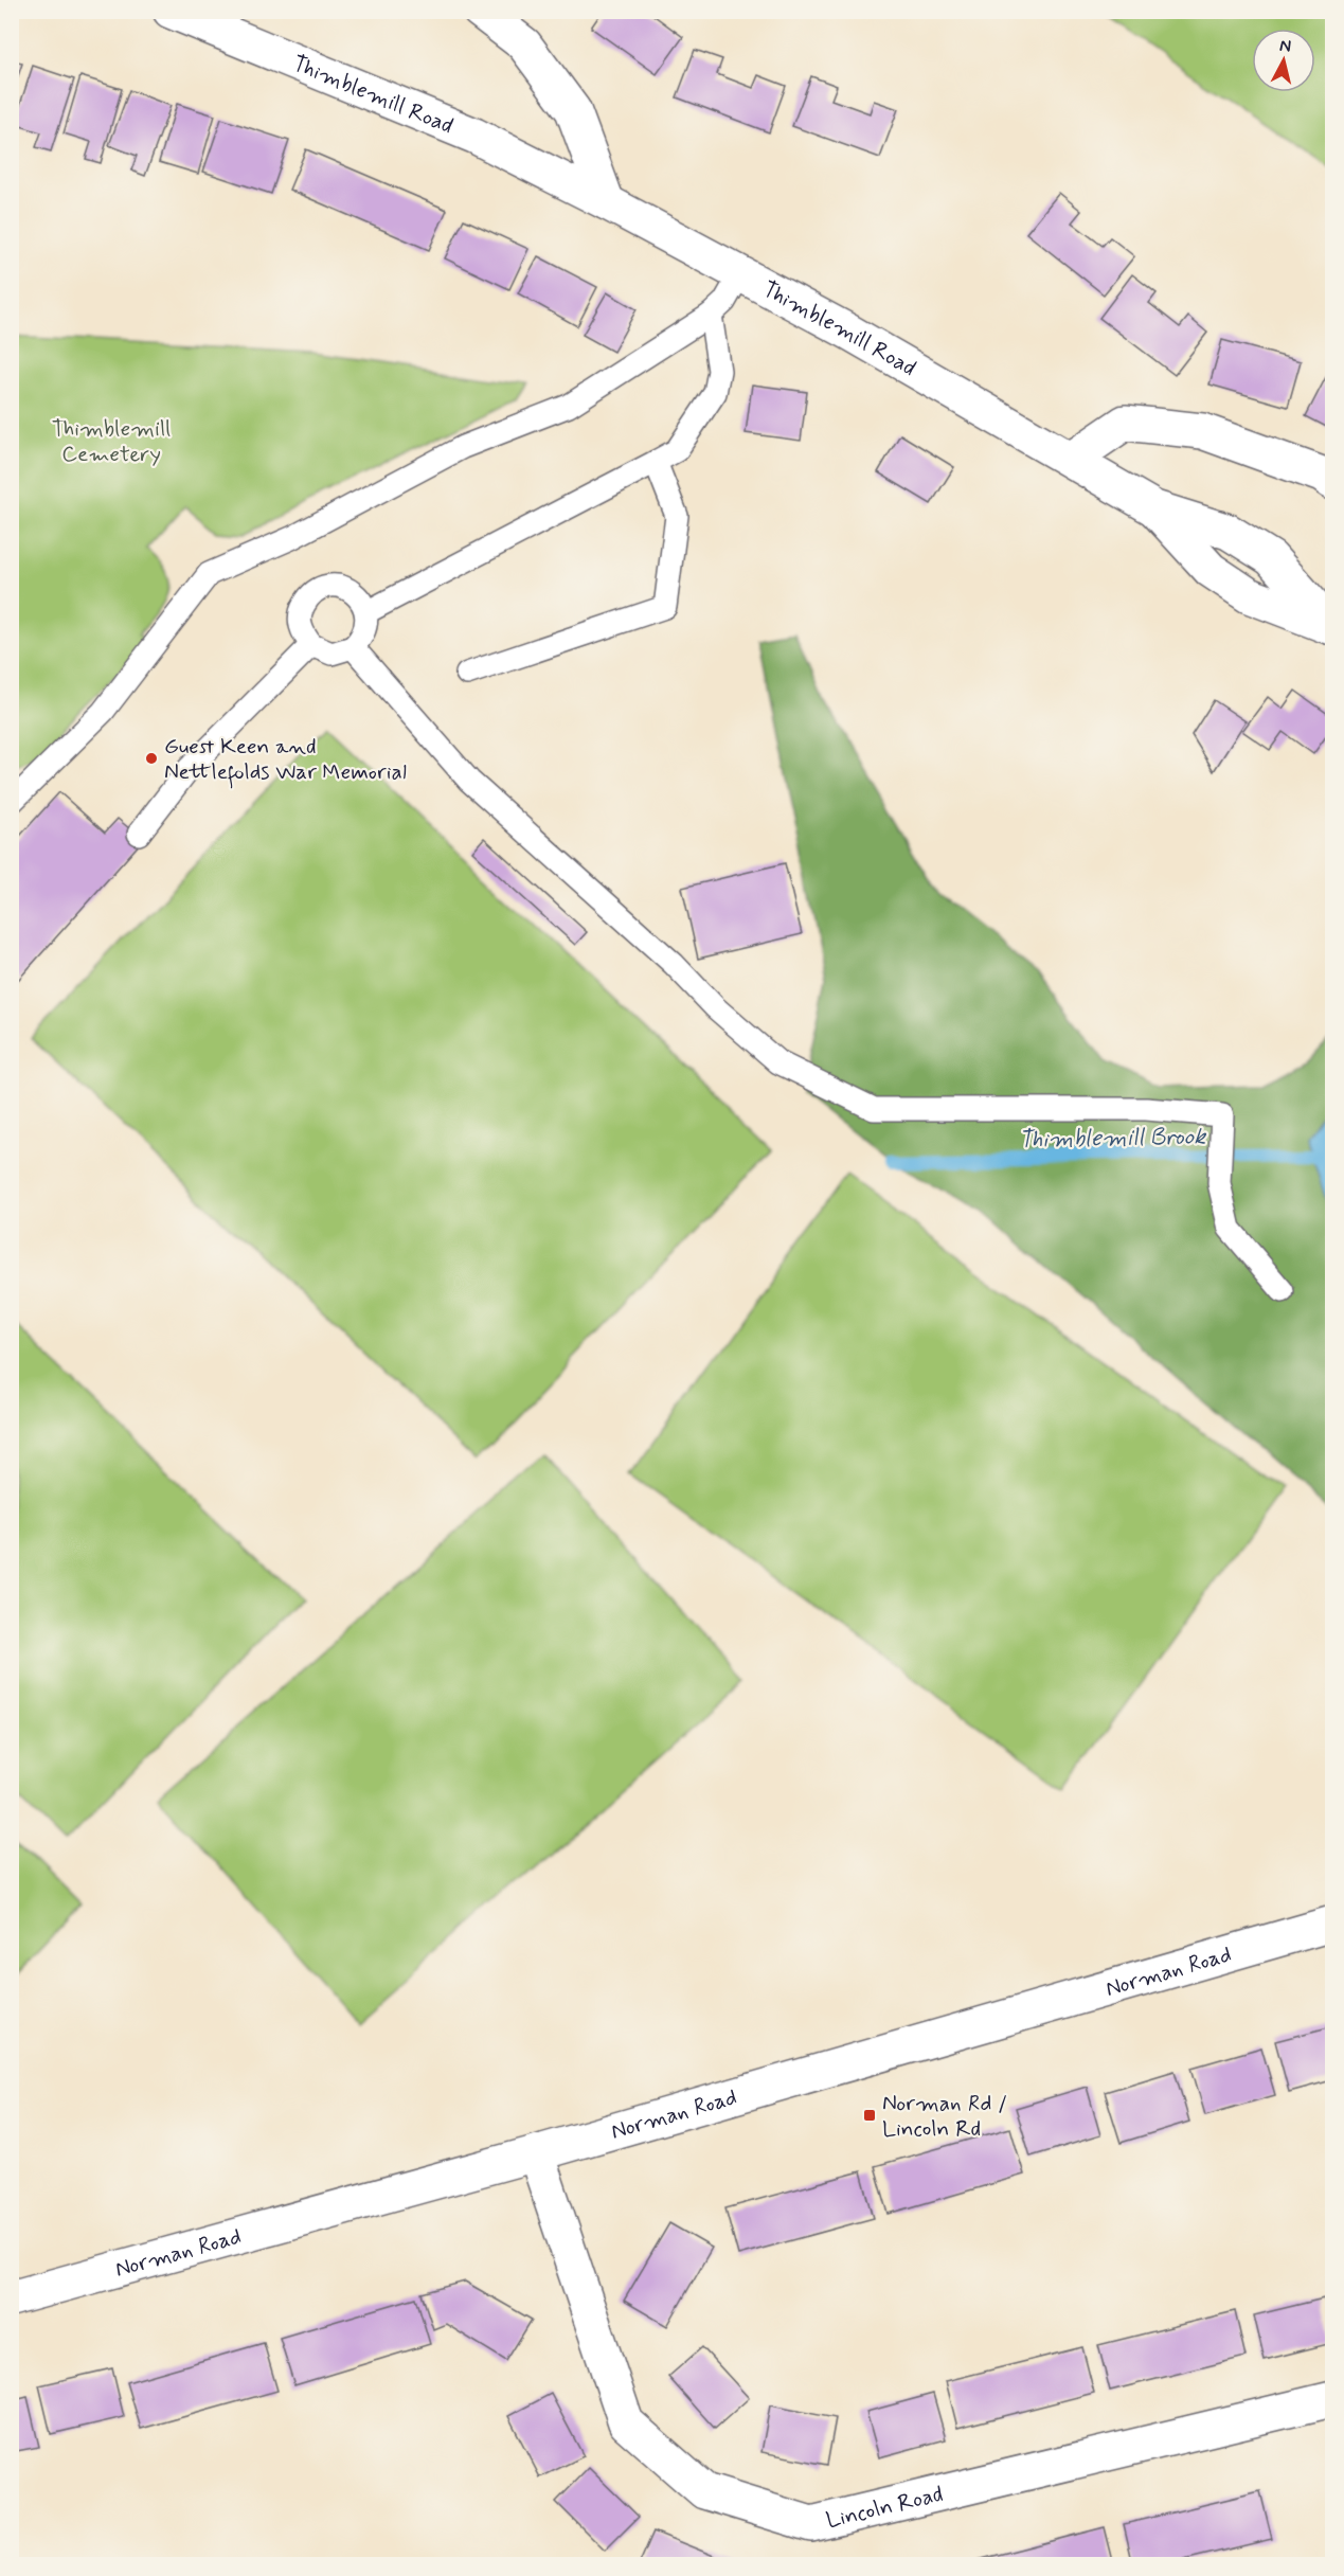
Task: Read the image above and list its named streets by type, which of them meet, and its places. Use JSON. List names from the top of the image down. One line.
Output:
{"streets":{"street":["Thimblemill Road","Norman Road","Lincoln Road"]},"crossings":[["Norman Road","Lincoln Road"]],"water":["Thimblemill Brook"],"parks":["Thimblemill Cemetery"],"places":{"other":["Guest Keen and Nettlefolds War Memorial"],"transit":["Norman Rd / Lincoln Rd"]},"north":"top"}
